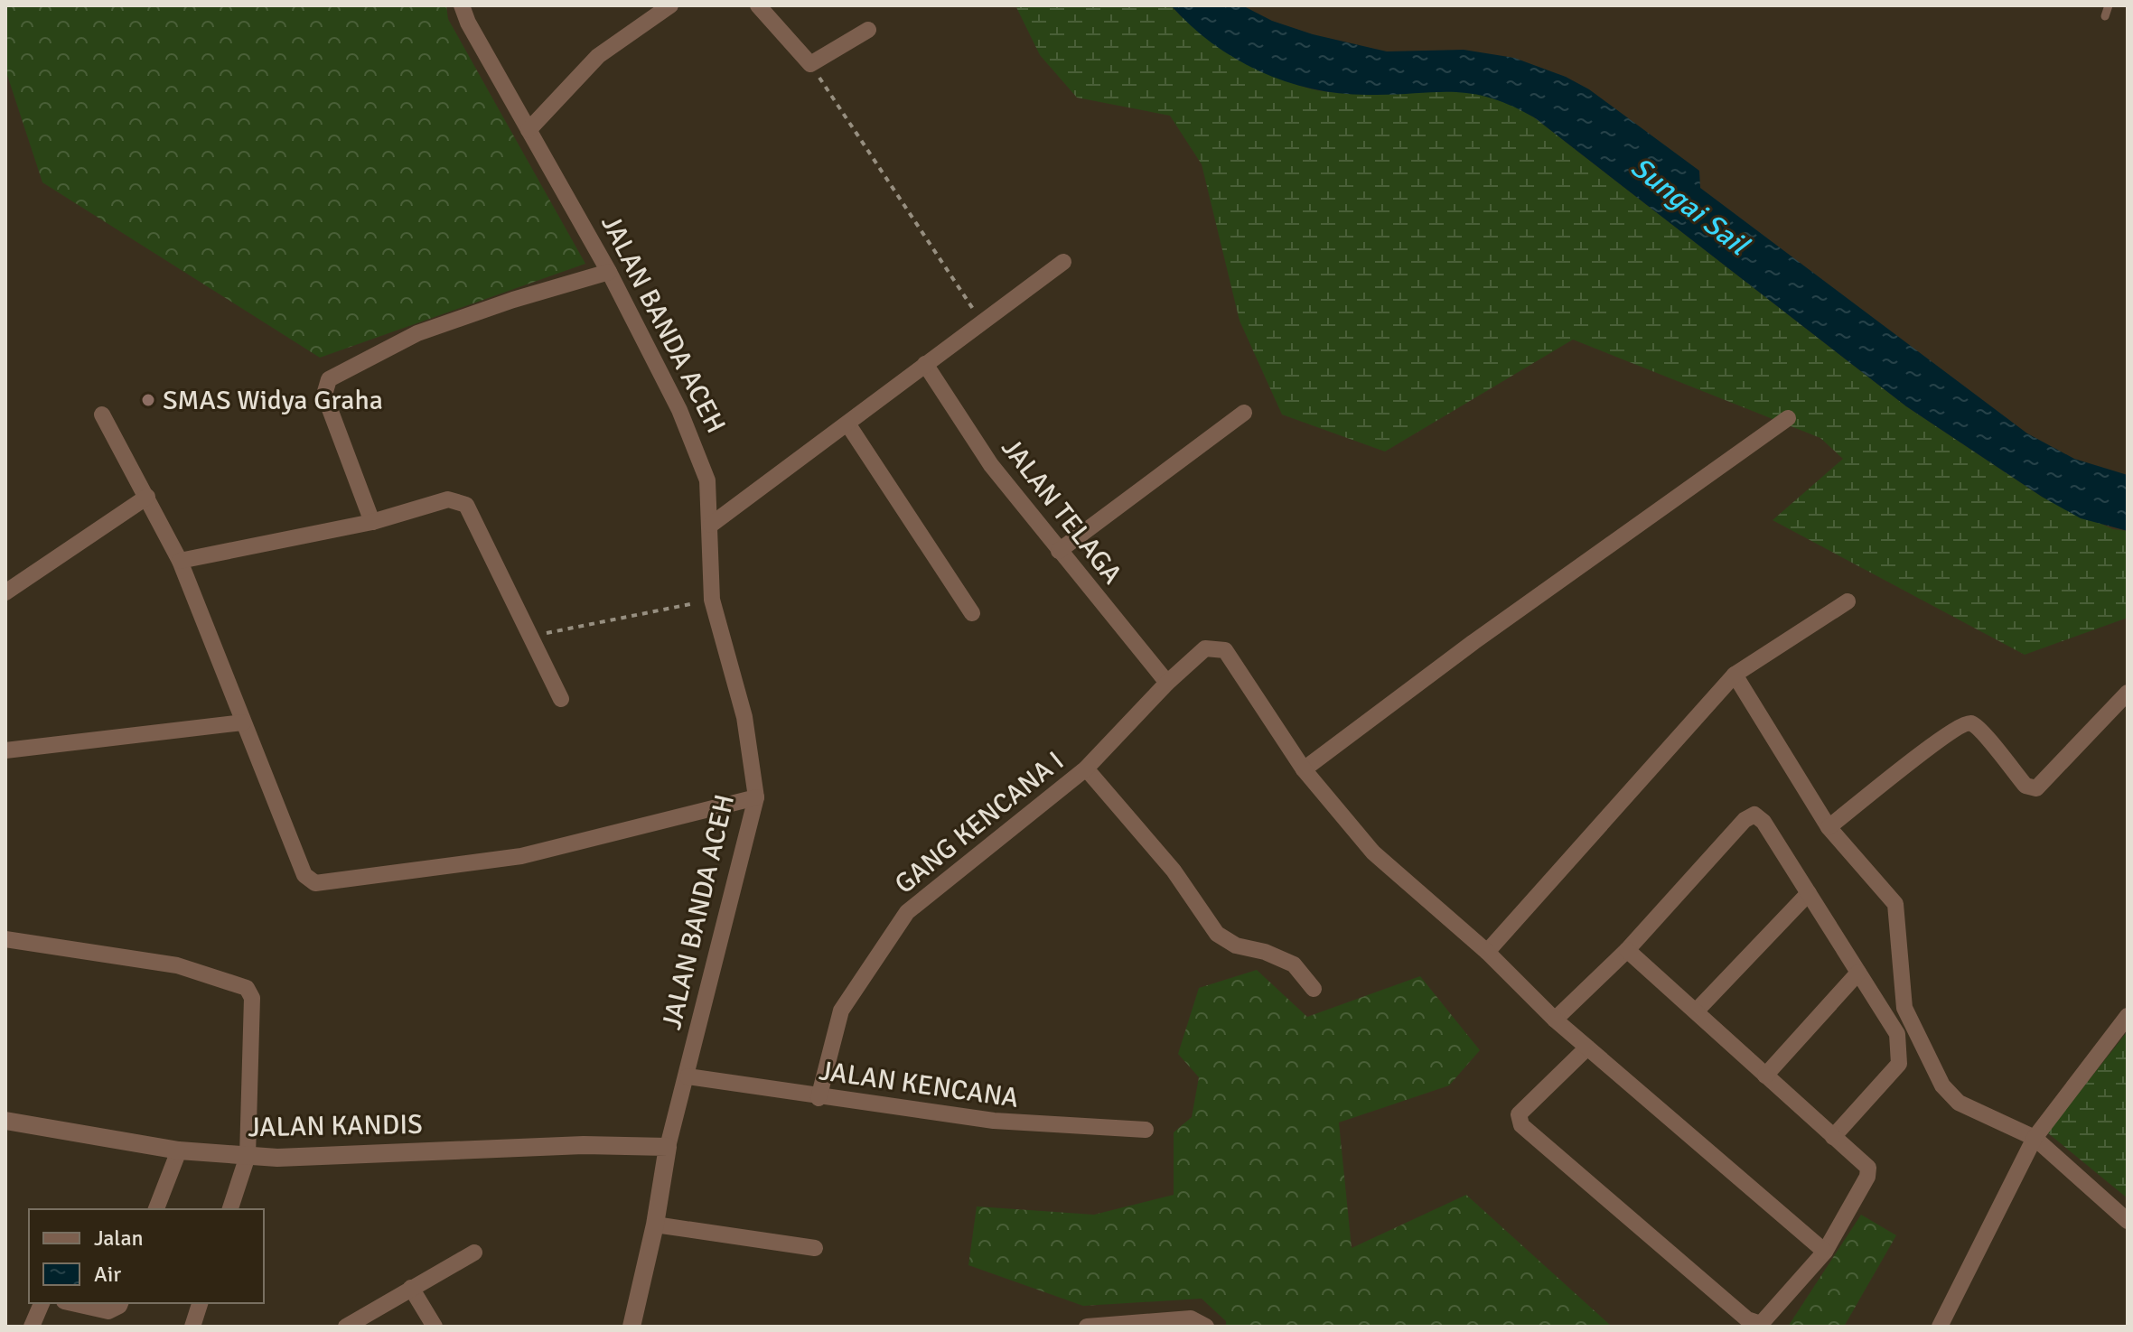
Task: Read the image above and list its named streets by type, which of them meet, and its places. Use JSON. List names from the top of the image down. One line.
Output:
{"streets":{"street":["JALAN BANDA ACEH","JALAN TELAGA","GANG KENCANA I","JALAN KENCANA","JALAN KANDIS"]},"crossings":[["JALAN BANDA ACEH","JALAN KENCANA"],["JALAN BANDA ACEH","JALAN KANDIS"],["JALAN TELAGA","GANG KENCANA I"],["GANG KENCANA I","JALAN KENCANA"]],"water":["Sungai Sail"],"places":["SMAS Widya Graha"],"legend":["Jalan","Air"]}
